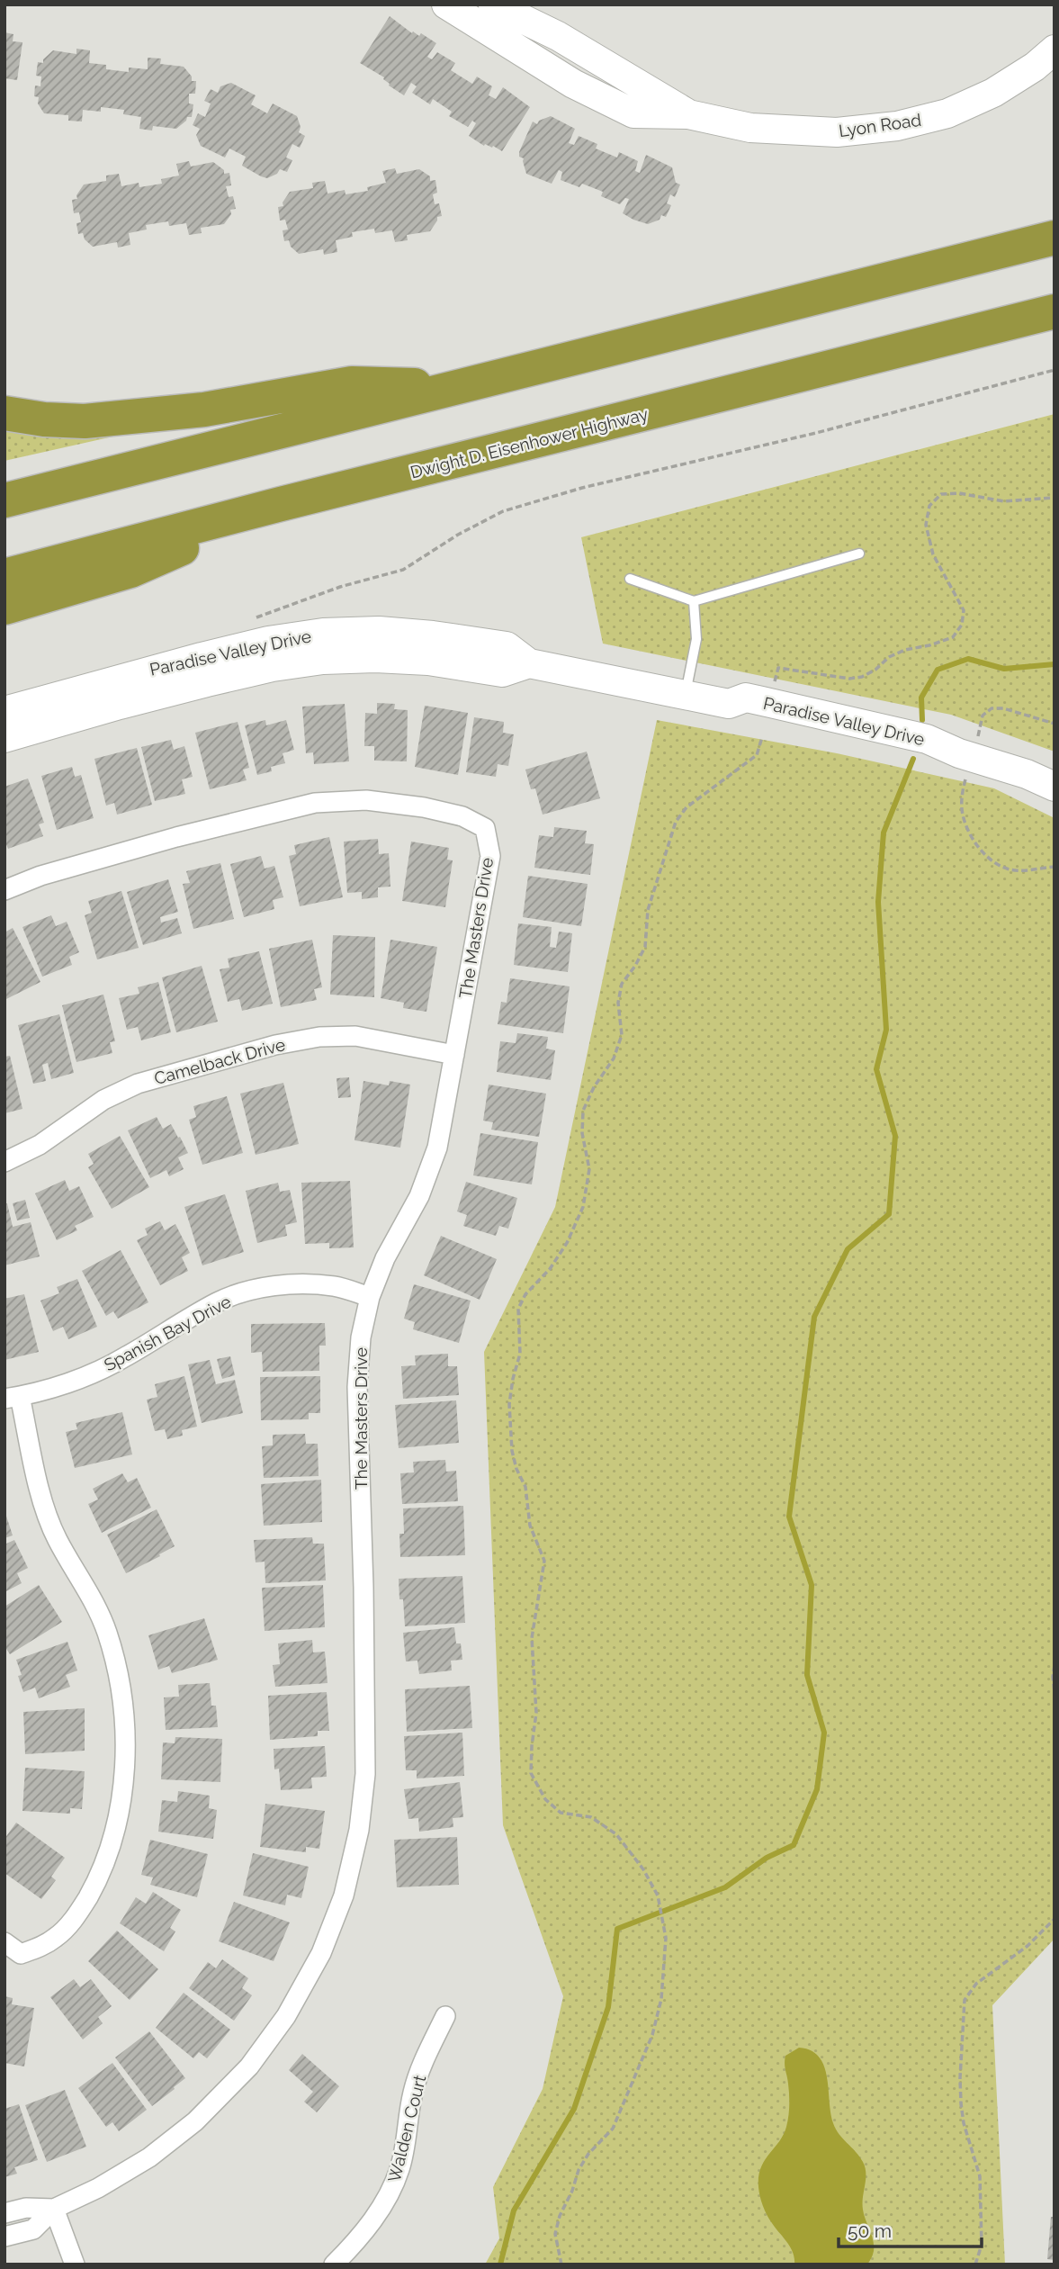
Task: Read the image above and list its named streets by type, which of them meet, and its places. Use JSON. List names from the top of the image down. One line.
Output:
{"streets":{"highway":["Dwight D. Eisenhower Highway"],"street":["Lyon Road","Paradise Valley Drive","The Masters Drive","Camelback Drive","Spanish Bay Drive","Walden Court"]},"crossings":[["The Masters Drive","Camelback Drive"],["The Masters Drive","Spanish Bay Drive"]],"scale_bar":"50 m"}
